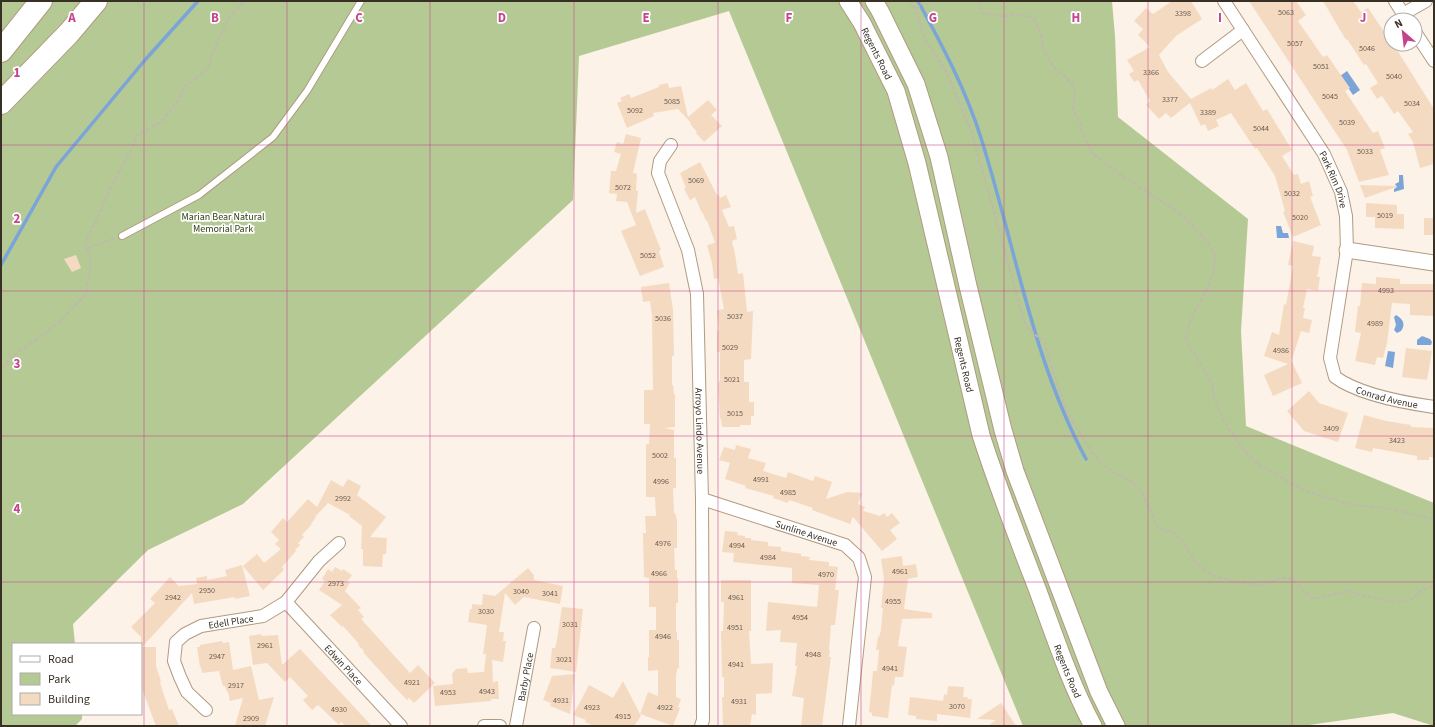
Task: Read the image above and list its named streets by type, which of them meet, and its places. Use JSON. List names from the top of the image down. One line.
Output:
{"streets":{"main road":["Regents Road"],"street":["Park Rim Drive","Conrad Avenue","Arroyo Lindo Avenue","Sunline Avenue","Edell Place","Edwin Place","Barby Place"]},"crossings":[["Park Rim Drive","Conrad Avenue"],["Arroyo Lindo Avenue","Sunline Avenue"],["Edell Place","Edwin Place"]],"parks":["Marian Bear Natural Memorial Park"],"house_numbers":["5063","3398","5057","5046","5051","3366","5040","5045","3377","5085","5034","5092","3389","5039","5044","5033","5069","5072","5032","5019","5020","5052","4993","5037","5036","4989","5029","4986","5021","5015","3409","3423","5002","4991","4996","4985","2992","4976","4994","4984","4961","4966","4970","2973","2950","3040","3041","2942","4961","4955","3030","4954","3031","4951","4946","2961","4948","2947","3021","4941","4941","4921","2917","4943","4953","4931","4931","3070","4923","4922","4930","4915","2909"],"legend":["Road","Park","Building"],"north":"top left","grid":{"columns":["A","B","C","D","E","F","G","H","I","J"],"rows":["1","2","3","4"]}}
